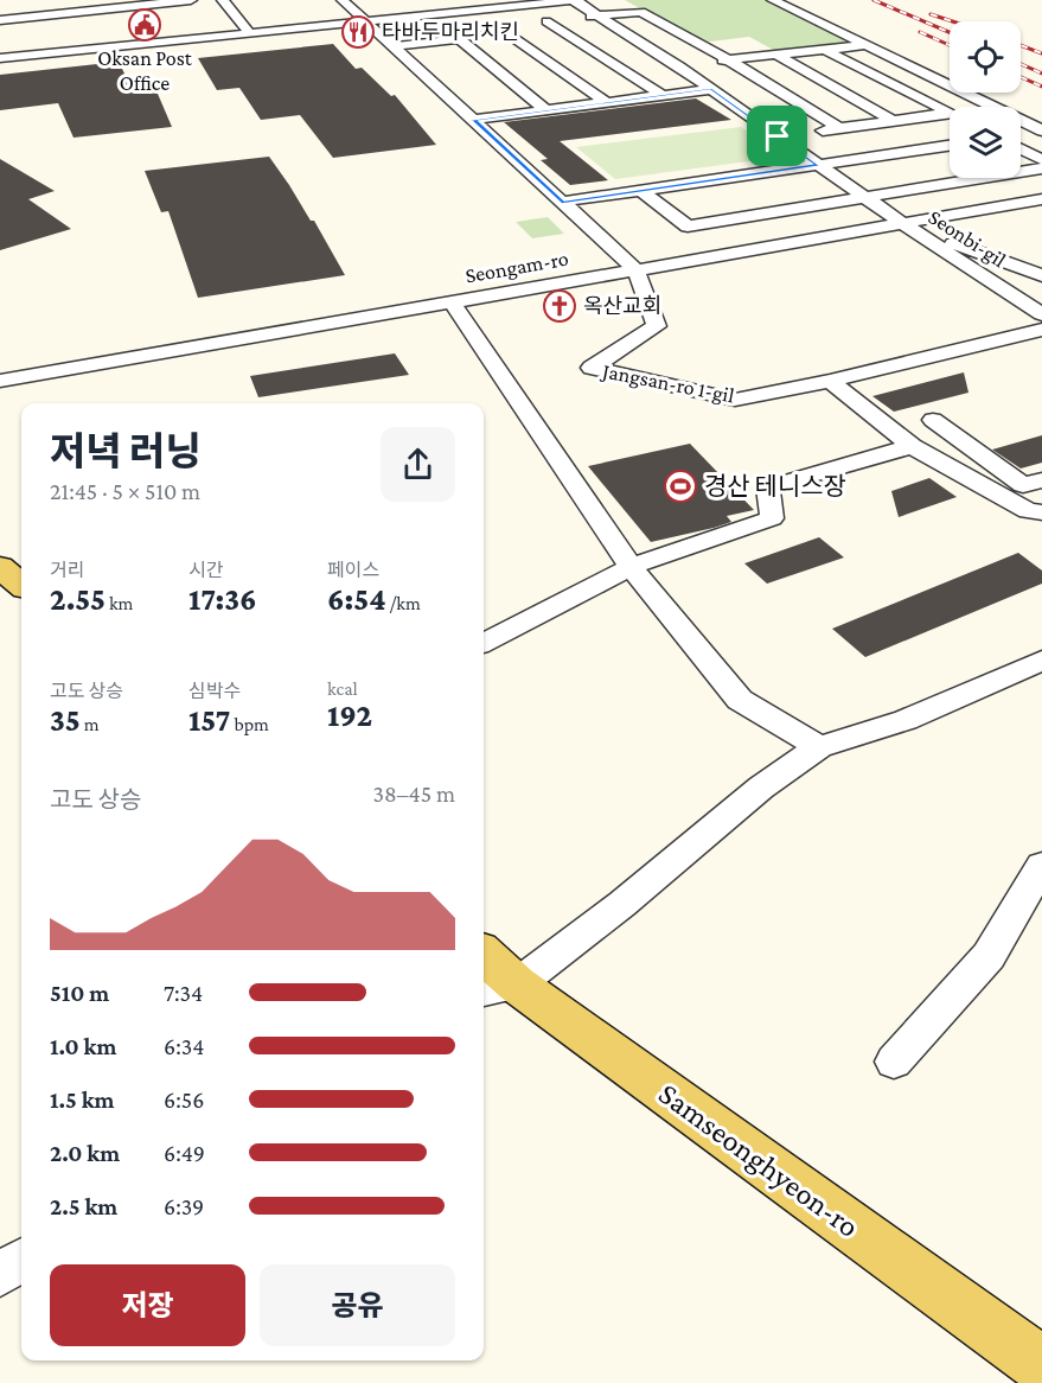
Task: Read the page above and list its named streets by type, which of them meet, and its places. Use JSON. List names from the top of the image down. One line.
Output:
{"streets":{"main road":["Samseonghyeon-ro"],"street":["Seonbi-gil","Seongam-ro","Jangsan-ro 1-gil"]},"crossings":[["Seonbi-gil","Seongam-ro"],["Seongam-ro","Jangsan-ro 1-gil"]],"places":{"public building":["Oksan Post Office"],"restaurant":["타바두마리치킨"],"church":["옥산교회"],"sports":["경산 테니스장"]},"page":{"heading":["저녁 러닝","21:45 · 5 × 510 m"],"stats":[["거리","2.55 km"],["시간","17:36"],["페이스","6:54 /km"],["고도 상승","35 m"],["심박수","157 bpm"],["kcal","192"]],"chart":["고도 상승","38–45 m"],"list":[{"name":"510 m","note":"7:34"},{"name":"1.0 km","note":"6:34"},{"name":"1.5 km","note":"6:56"},{"name":"2.0 km","note":"6:49"},{"name":"2.5 km","note":"6:39"}],"buttons":["저장","공유"]}}
